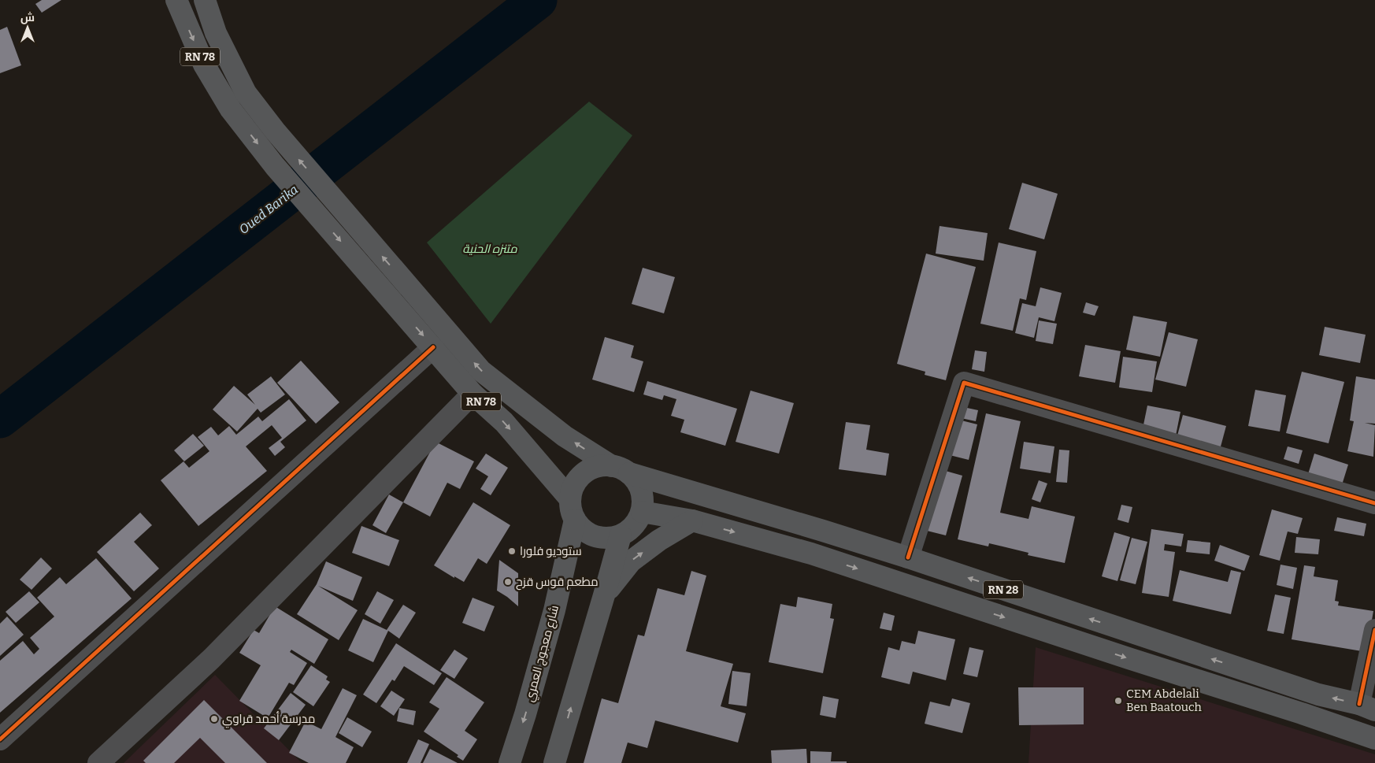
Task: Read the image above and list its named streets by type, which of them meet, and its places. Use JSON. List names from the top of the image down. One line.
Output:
{"streets":{"main road":["RN 78","RN 28","شارع معجوج العمري"]},"crossings":[["RN 78","RN 28"],["RN 78","شارع معجوج العمري"],["RN 28","شارع معجوج العمري"]],"water":["Oued Barika"],"parks":["متنزه الحنية"],"places":["ستوديو فلورا","مطعم قوس قزح","CEM Abdelali Ben Baatouch","مدرسة أحمد قراوي"],"north":"top"}
